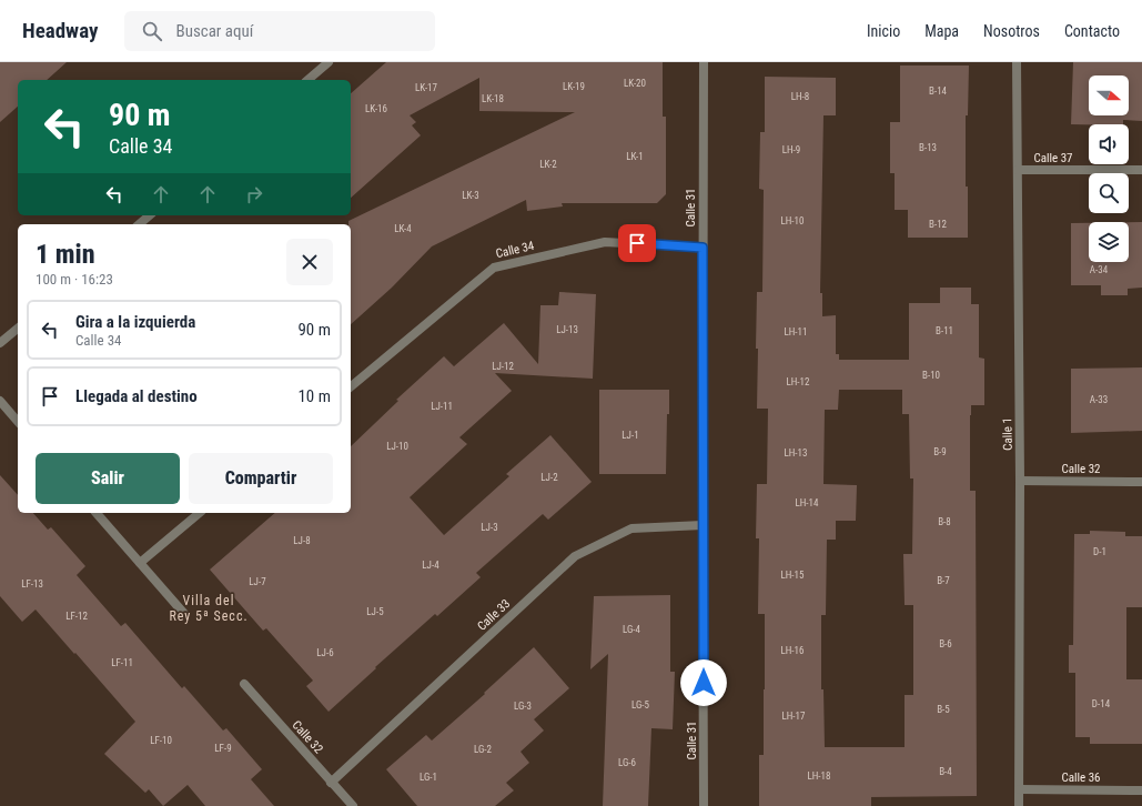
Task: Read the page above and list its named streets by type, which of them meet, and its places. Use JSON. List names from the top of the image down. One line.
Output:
{"streets":{"street":["Calle 37","Calle 31","Calle 34","Calle 1","Calle 32","Calle 33","Calle 36"]},"crossings":[["Calle 37","Calle 1"],["Calle 31","Calle 34"],["Calle 31","Calle 33"],["Calle 1","Calle 32"],["Calle 1","Calle 36"],["Calle 32","Calle 33"]],"districts":["Villa del Rey 5ª Secc."],"house_numbers":["LK-20","LK-19","LK-17","B-14","LH-8","LK-18","LK-16","B-13","LH-9","LK-1","LK-2","LK-3","LH-10","B-12","LK-4","A-34","LJ-13","B-11","LH-11","LJ-12","B-10","LH-12","A-33","LJ-11","LJ-1","LJ-10","B-9","LH-13","LJ-2","LH-14","B-8","LJ-3","LJ-8","D-1","LJ-4","LH-15","B-7","LJ-7","LF-13","LJ-5","LF-12","LG-4","B-6","LH-16","LJ-6","LF-11","D-14","LG-5","LG-3","B-5","LH-17","LF-10","LF-9","LG-2","LG-6","B-4","LH-18","LG-1"],"north":"right","page":{"header":"Headway","search":"Buscar aquí","nav":["Inicio","Mapa","Nosotros","Contacto"],"turn":["90 m","Calle 34"],"heading":["1 min","100 m · 16:23"],"list":[{"name":"Gira a la izquierda","note":"Calle 34","value":"90 m"},{"name":"Llegada al destino","value":"10 m"}],"buttons":["Salir","Compartir"]}}
